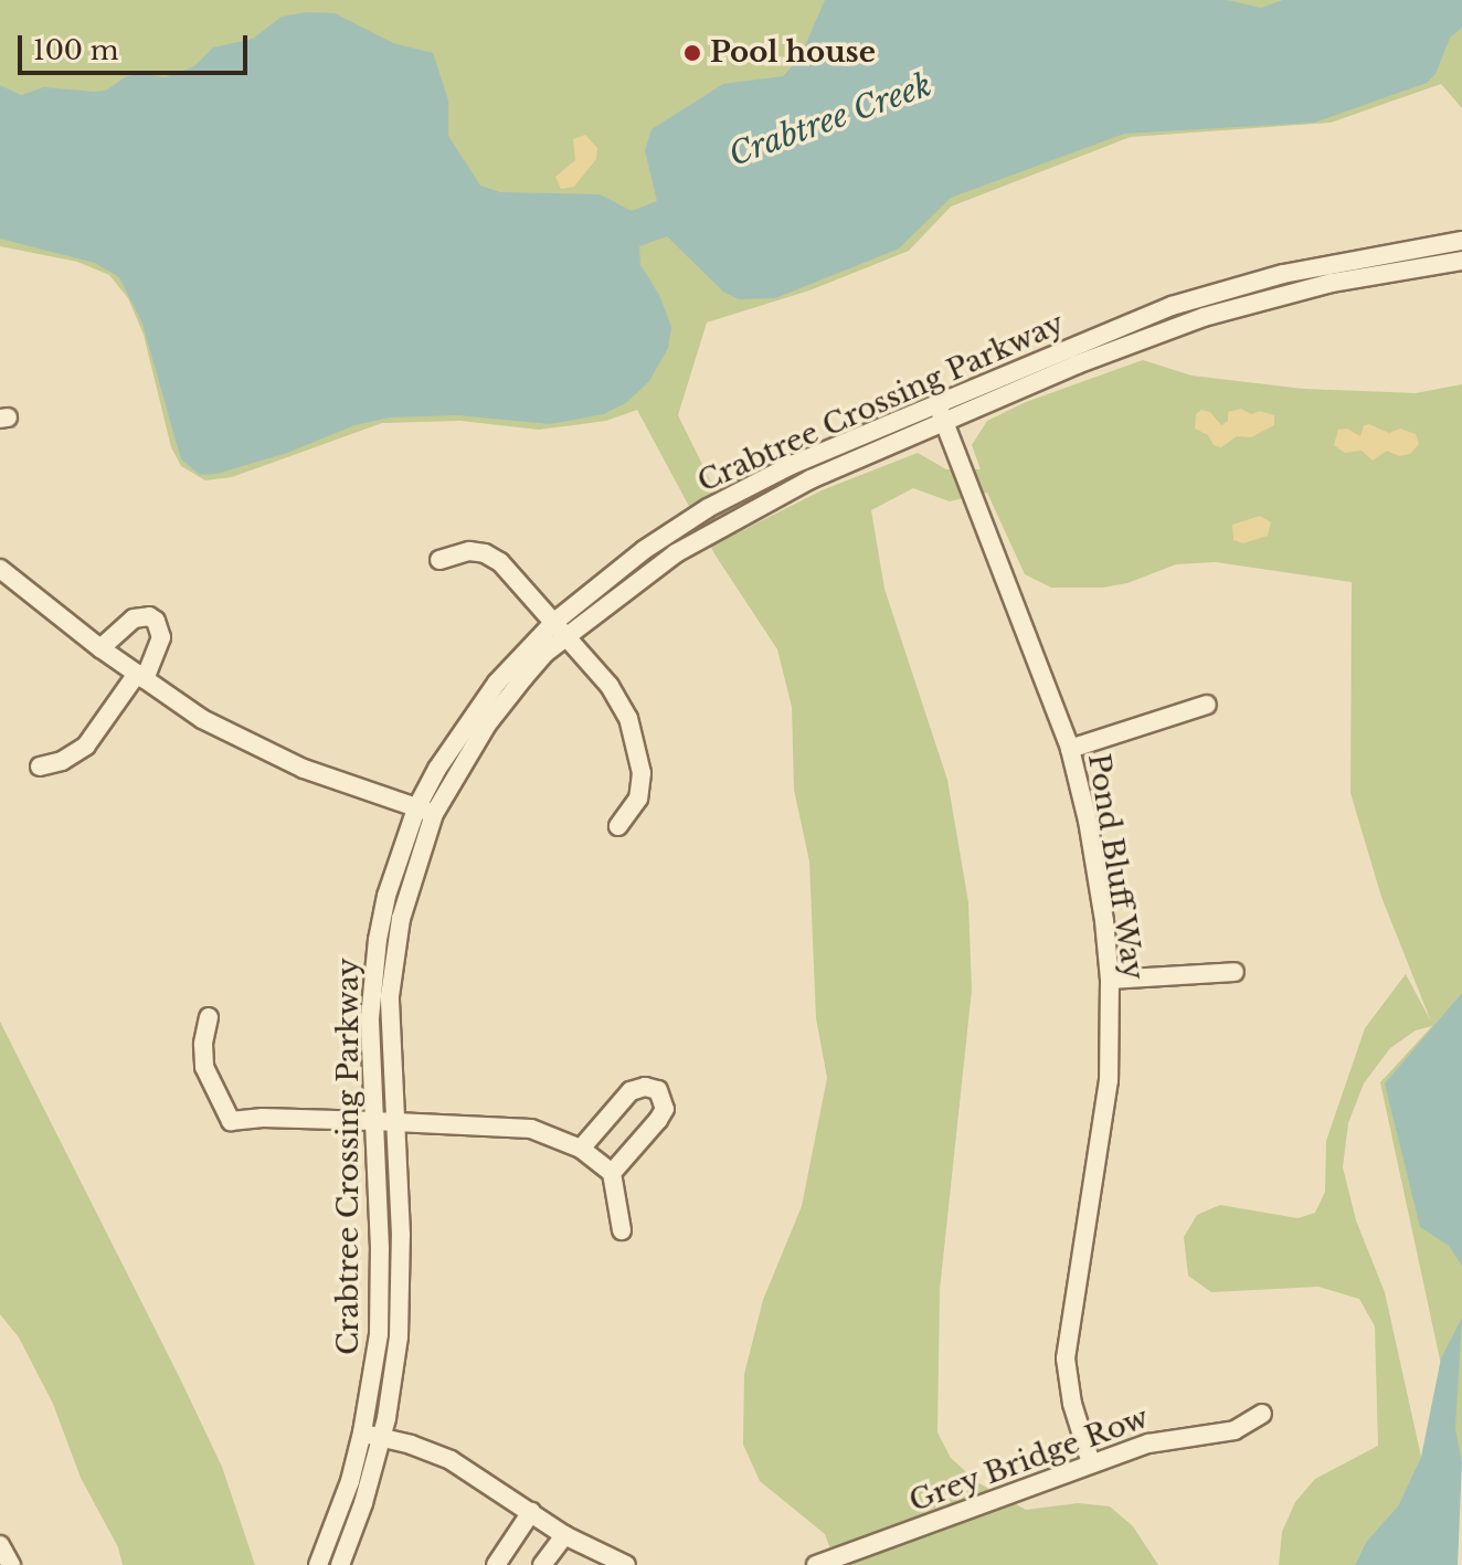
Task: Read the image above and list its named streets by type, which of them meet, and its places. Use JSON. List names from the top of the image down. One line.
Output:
{"streets":{"street":["Crabtree Crossing Parkway","Pond Bluff Way","Grey Bridge Row"]},"crossings":[["Crabtree Crossing Parkway","Pond Bluff Way"],["Pond Bluff Way","Grey Bridge Row"]],"water":["Crabtree Creek"],"places":["Pool house"],"scale_bar":"100 m"}
